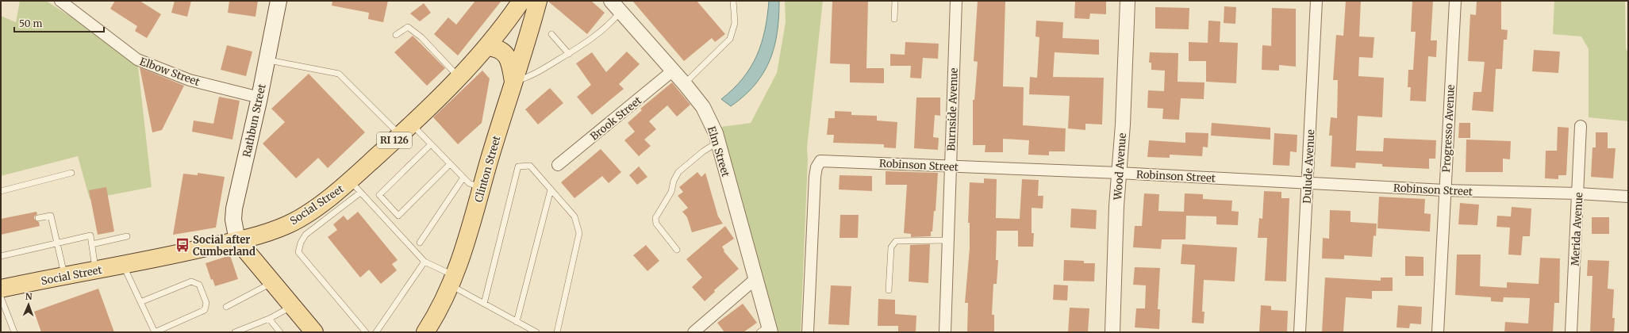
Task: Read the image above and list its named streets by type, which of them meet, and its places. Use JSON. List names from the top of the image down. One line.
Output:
{"streets":{"main road":["Rathbun Street","RI 126","Clinton Street","Social Street"],"street":["Elbow Street","Burnside Avenue","Brook Street","Progresso Avenue","Elm Street","Robinson Street","Wood Avenue","Dulude Avenue","Merida Avenue"]},"crossings":[["Elbow Street","Rathbun Street"],["Burnside Avenue","Robinson Street"],["Brook Street","Elm Street"],["Rathbun Street","Social Street"],["Progresso Avenue","Robinson Street"],["Robinson Street","Wood Avenue"],["Robinson Street","Dulude Avenue"],["Robinson Street","Merida Avenue"]],"places":{"bus stop":["Social after Cumberland"]},"scale_bar":"50 m","north":"top"}
